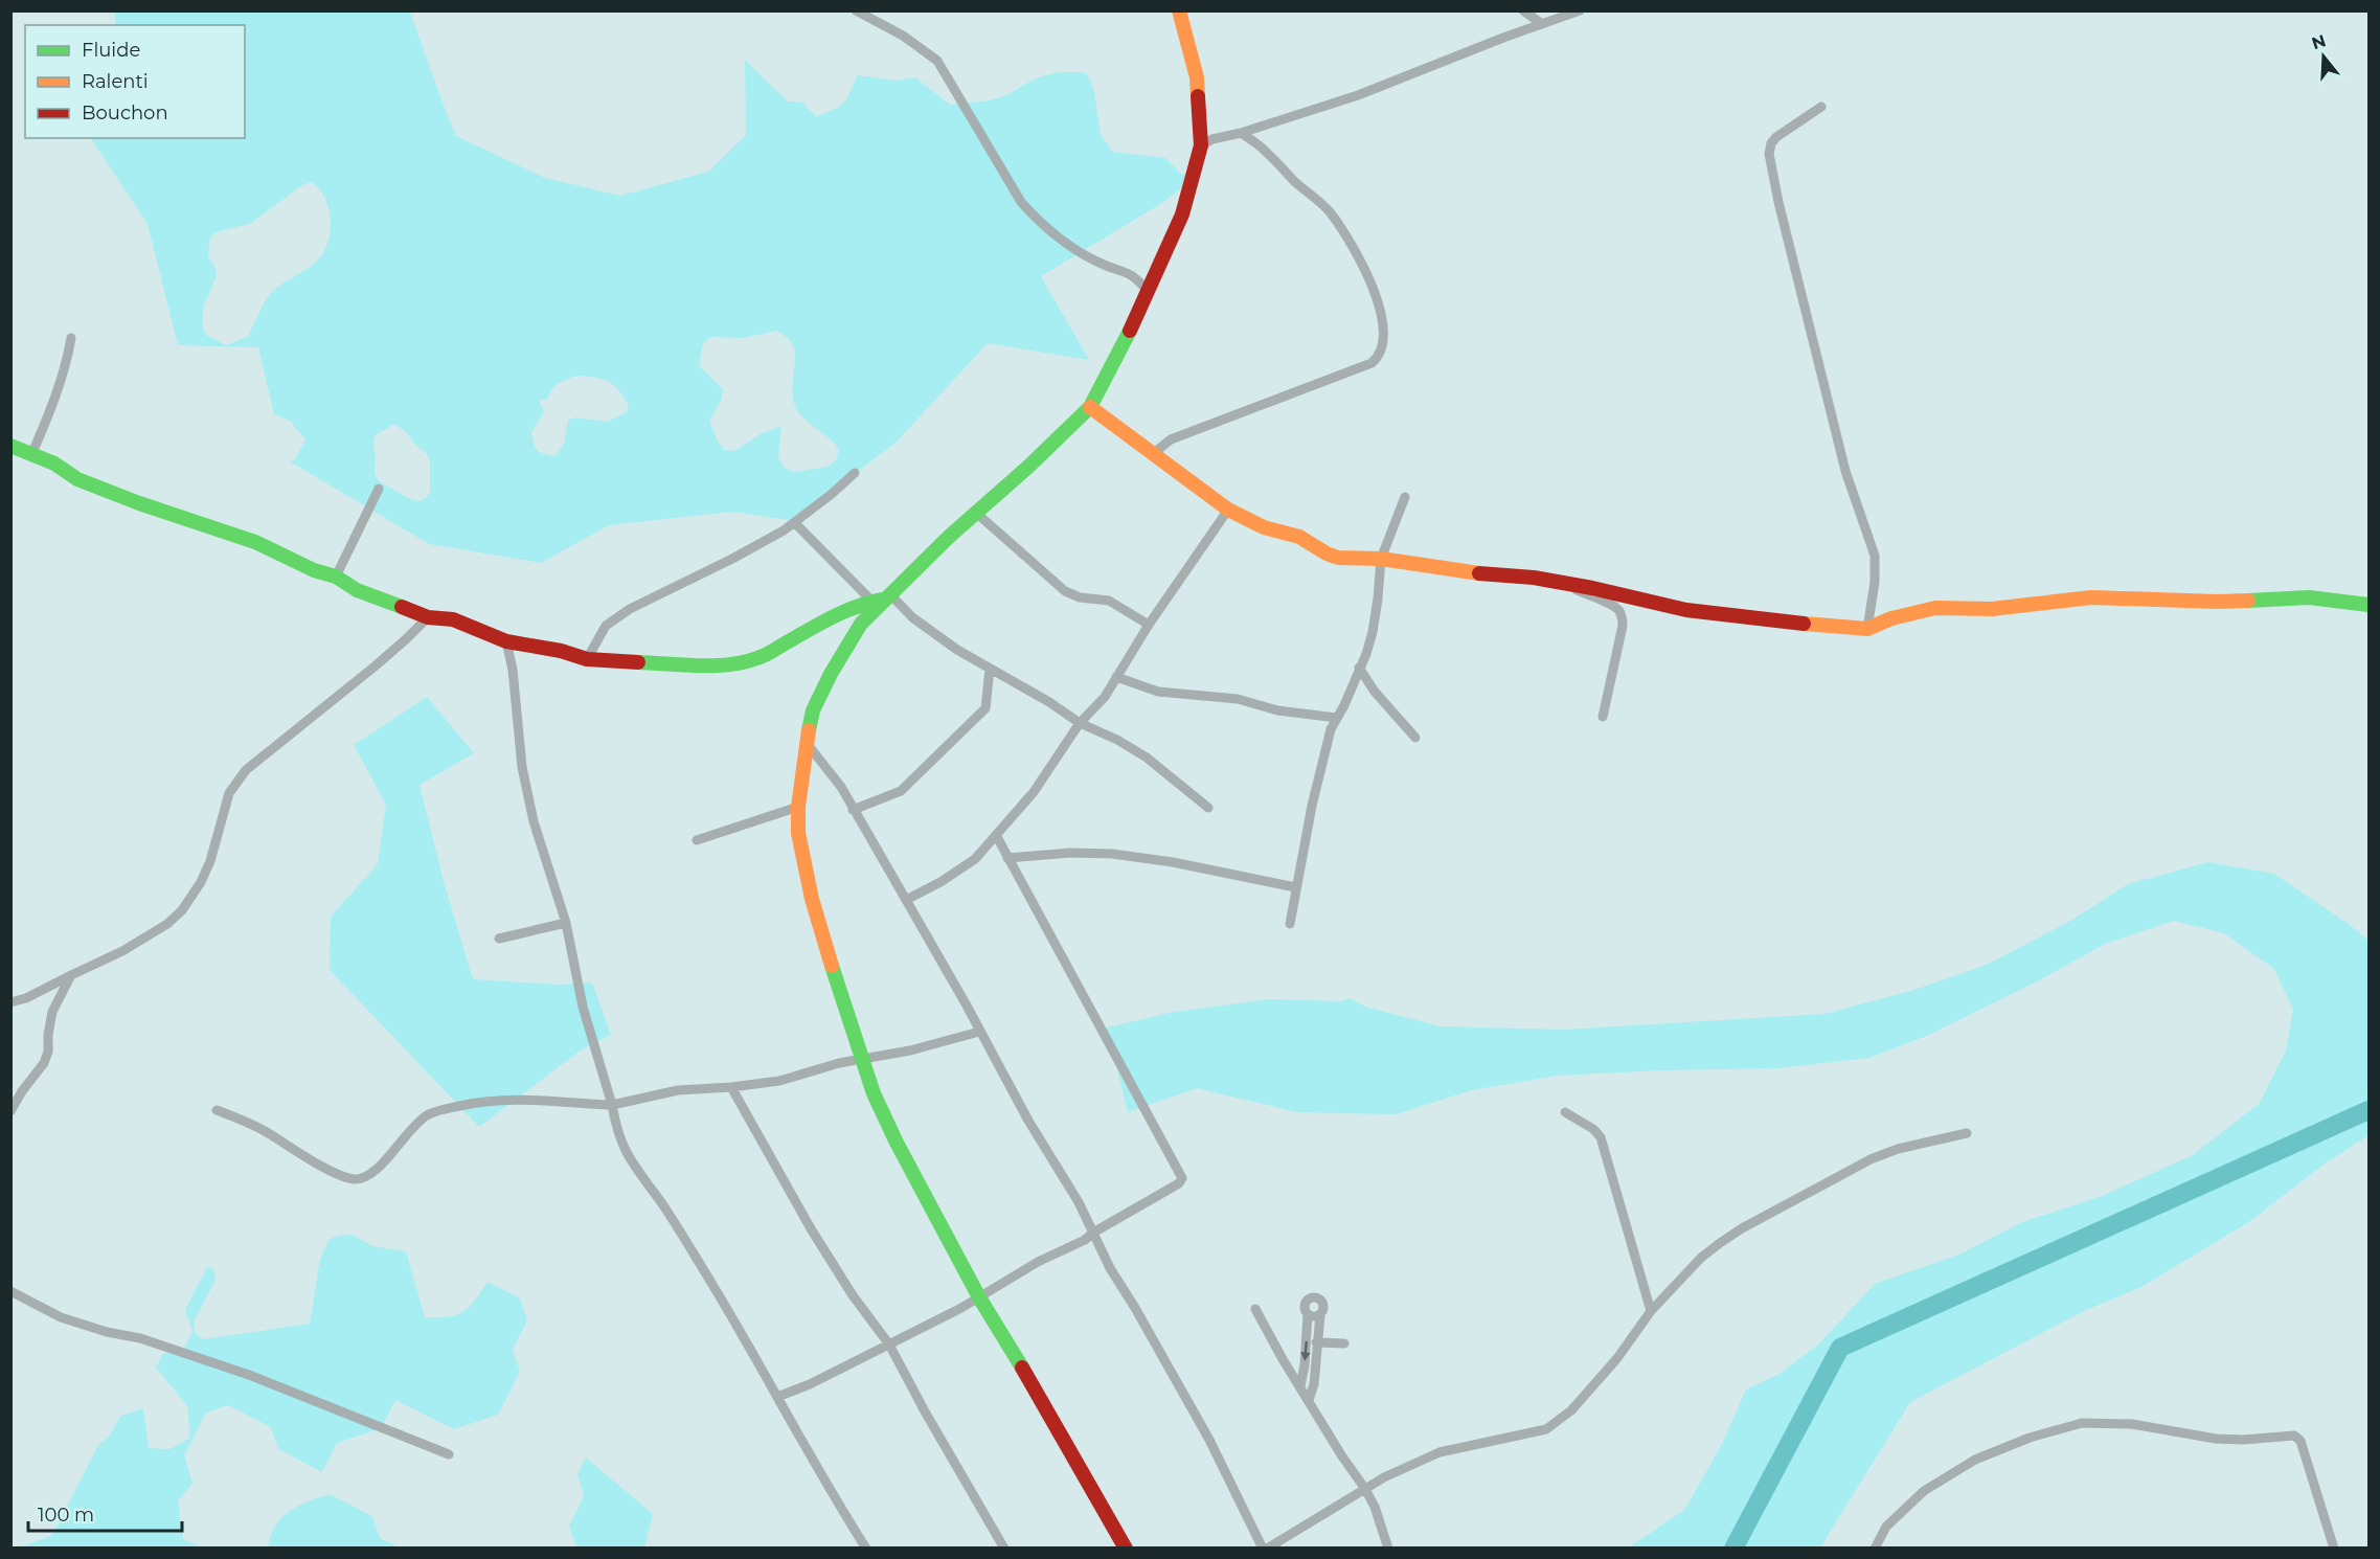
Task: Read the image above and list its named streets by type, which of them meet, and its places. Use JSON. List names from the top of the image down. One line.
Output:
{"legend":["Fluide","Ralenti","Bouchon"],"scale_bar":"100 m","north":"top"}
